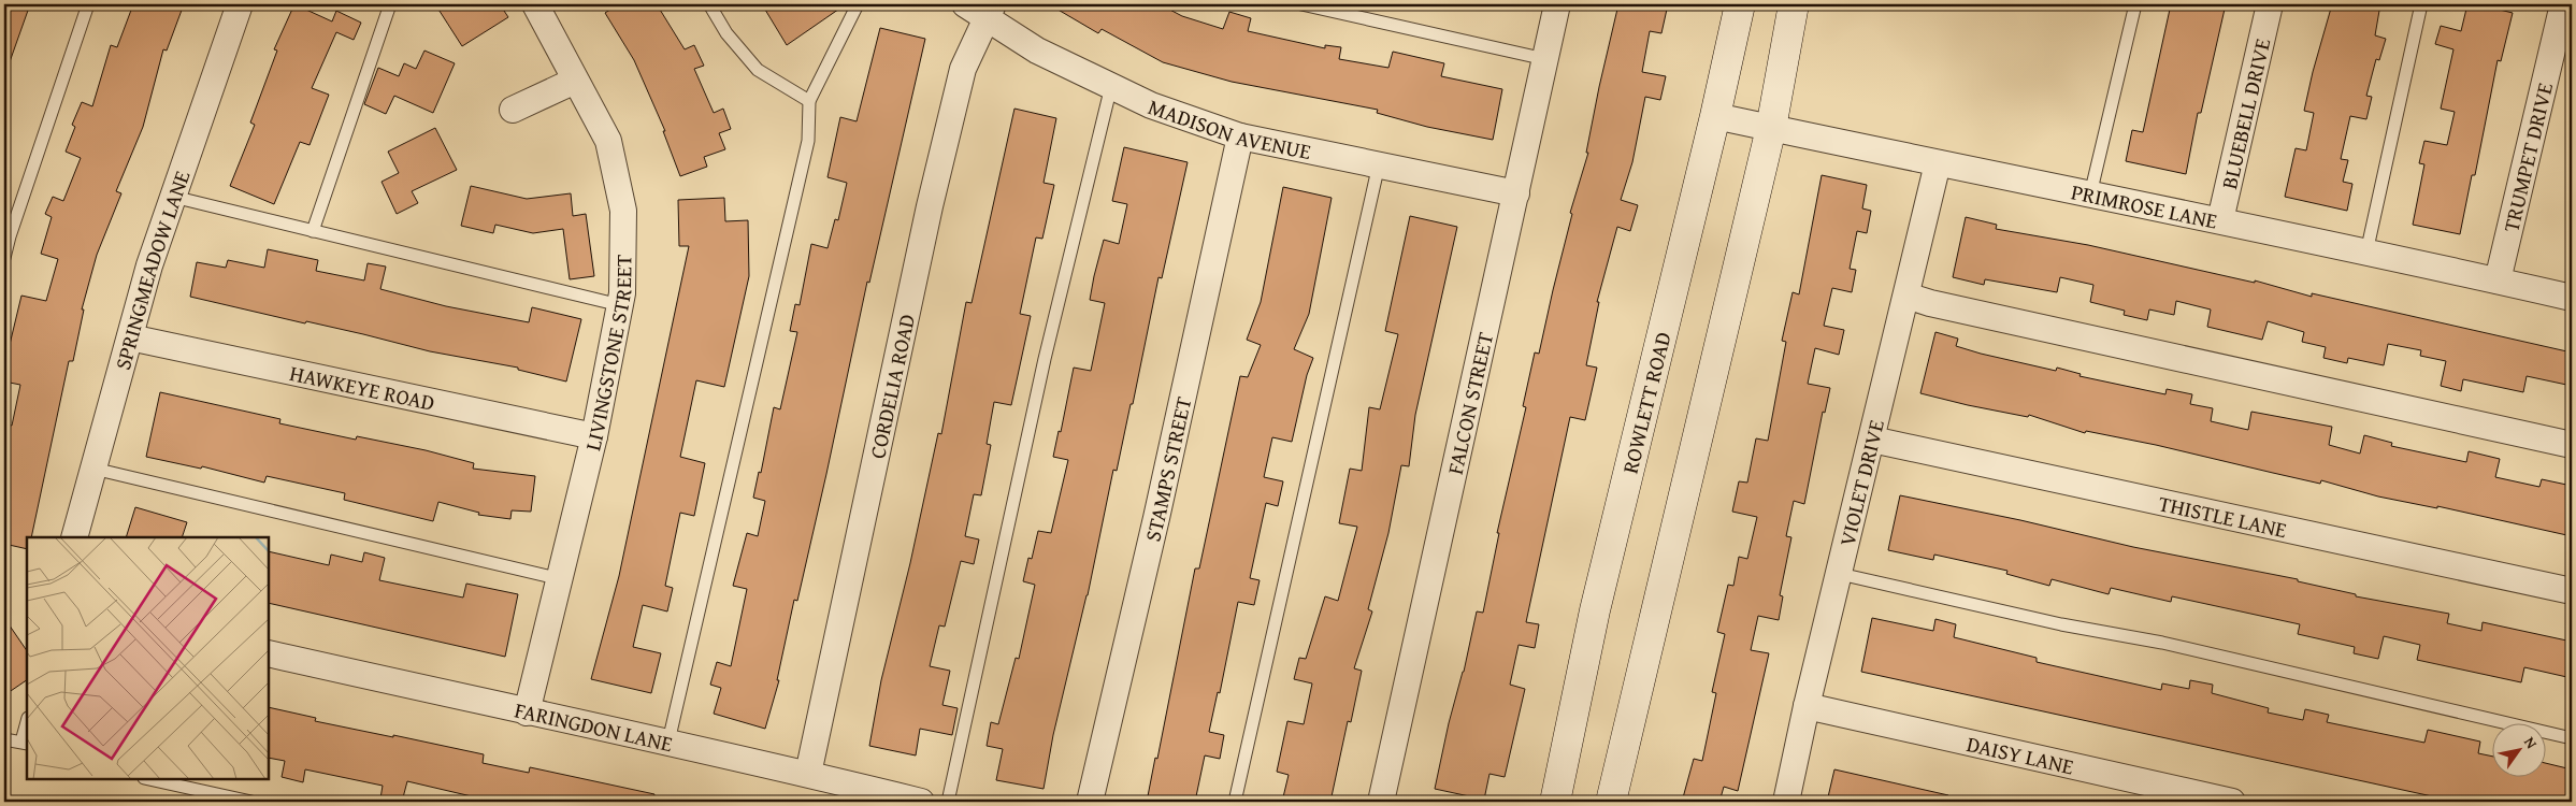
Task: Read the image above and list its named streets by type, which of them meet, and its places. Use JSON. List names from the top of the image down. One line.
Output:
{"streets":{"main road":["ROWLETT ROAD"],"street":["BLUEBELL DRIVE","MADISON AVENUE","TRUMPET DRIVE","PRIMROSE LANE","SPRINGMEADOW LANE","LIVINGSTONE STREET","CORDELIA ROAD","HAWKEYE ROAD","FALCON STREET","STAMPS STREET","VIOLET DRIVE","THISTLE LANE","FARINGDON LANE","DAISY LANE"]},"crossings":[["BLUEBELL DRIVE","PRIMROSE LANE"],["MADISON AVENUE","CORDELIA ROAD"],["MADISON AVENUE","FALCON STREET"],["MADISON AVENUE","STAMPS STREET"],["TRUMPET DRIVE","PRIMROSE LANE"],["PRIMROSE LANE","ROWLETT ROAD"],["PRIMROSE LANE","VIOLET DRIVE"],["SPRINGMEADOW LANE","HAWKEYE ROAD"],["LIVINGSTONE STREET","HAWKEYE ROAD"],["LIVINGSTONE STREET","FARINGDON LANE"],["CORDELIA ROAD","FARINGDON LANE"],["VIOLET DRIVE","THISTLE LANE"],["VIOLET DRIVE","DAISY LANE"]],"north":"top right"}
